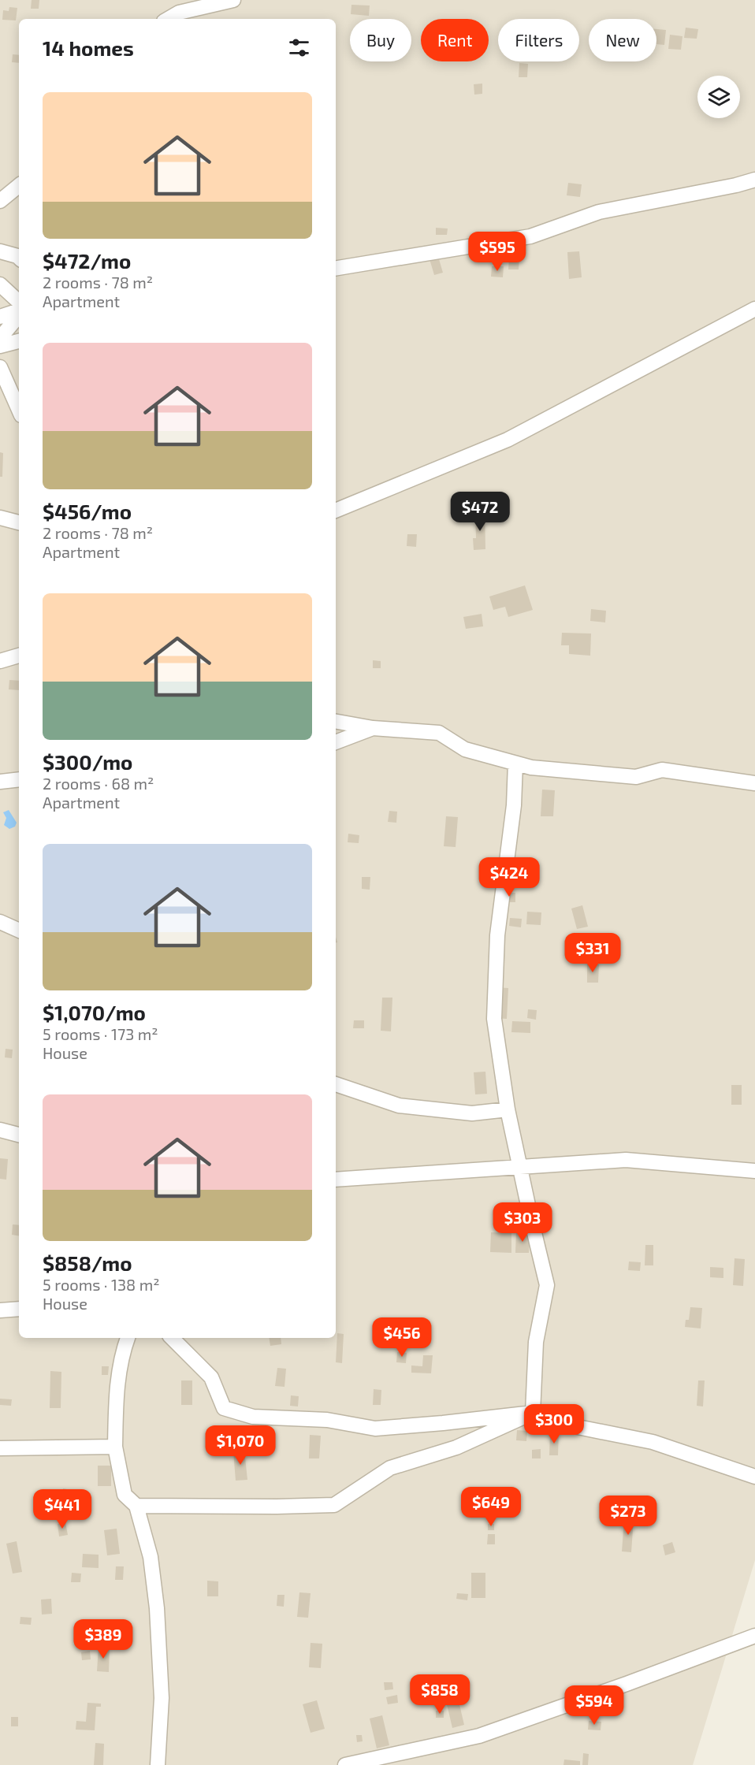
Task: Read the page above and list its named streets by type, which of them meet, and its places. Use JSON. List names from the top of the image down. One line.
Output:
{"page":{"chip":["Buy","Rent","Filters","New"],"heading":"14 homes","list":[{"name":"$472/mo","note":"2 rooms · 78 m² · Apartment"},{"name":"$456/mo","note":"2 rooms · 78 m² · Apartment"},{"name":"$300/mo","note":"2 rooms · 68 m² · Apartment"},{"name":"$1,070/mo","note":"5 rooms · 173 m² · House"},{"name":"$858/mo","note":"5 rooms · 138 m² · House"}],"price":["$595","$472","$424","$331","$303","$456","$300","$1,070","$649","$441","$273","$389","$858","$594"]}}
